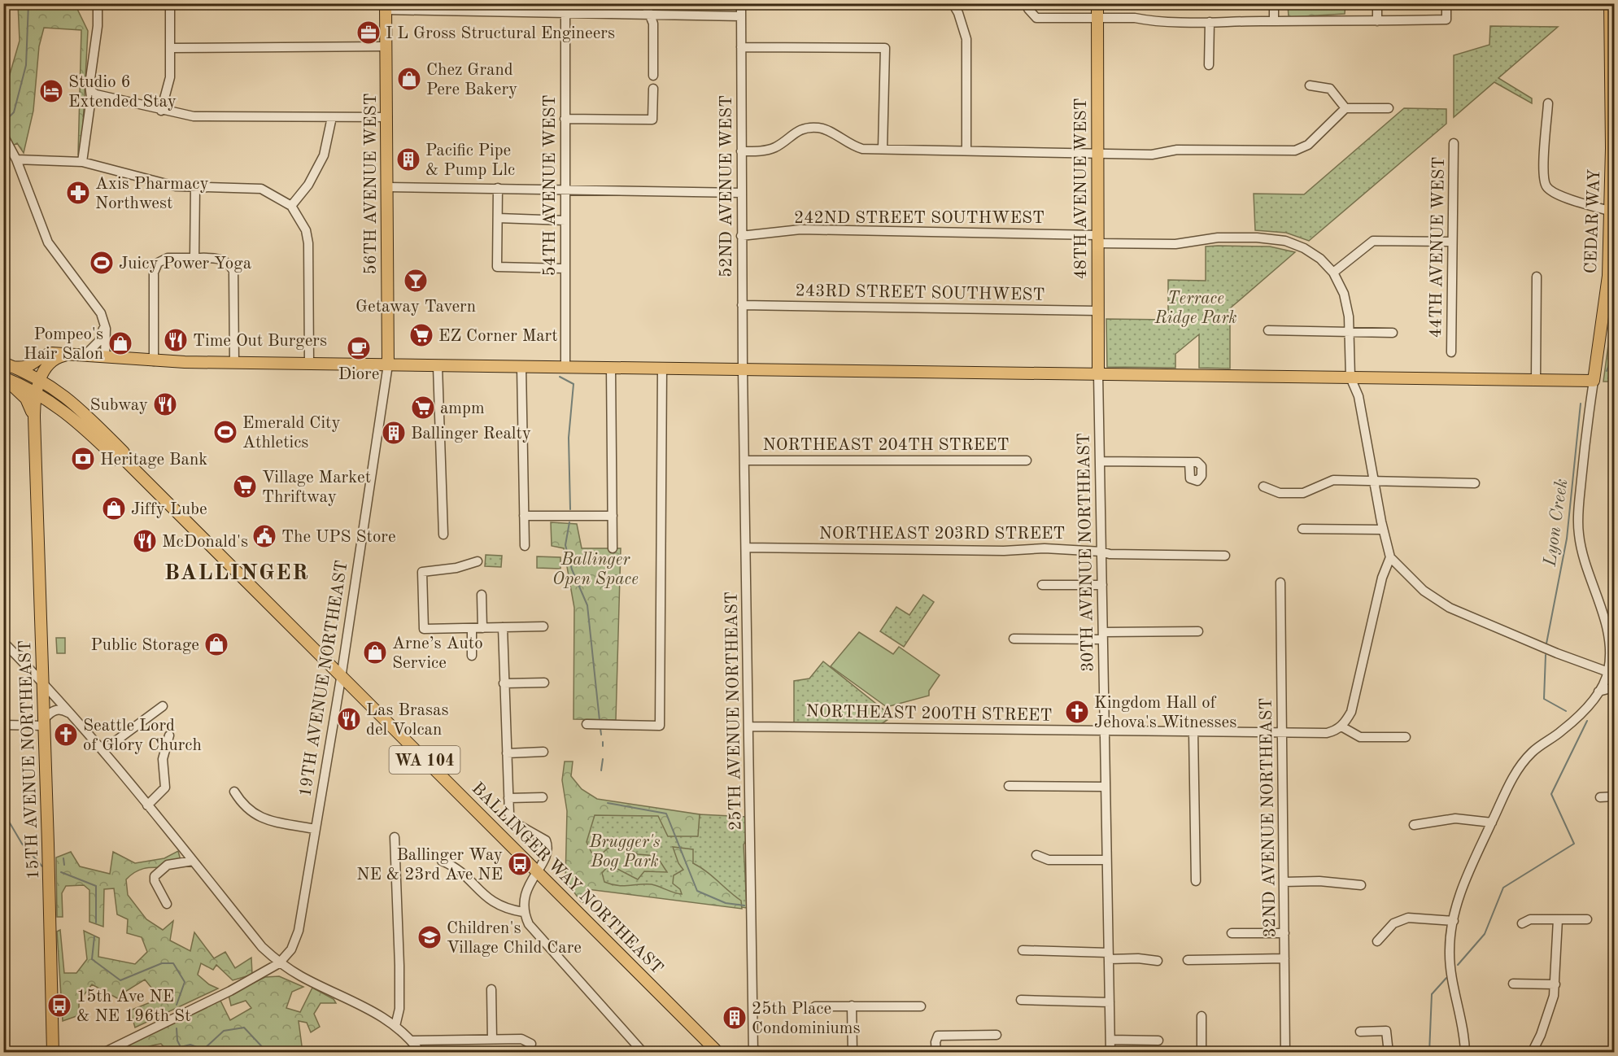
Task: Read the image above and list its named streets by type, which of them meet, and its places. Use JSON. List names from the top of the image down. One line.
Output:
{"streets":{"main road":["56TH AVENUE WEST","48TH AVENUE WEST","CEDAR WAY","15TH AVENUE NORTHEAST","WA 104","BALLINGER WAY NORTHEAST"],"street":["54TH AVENUE WEST","52ND AVENUE WEST","242ND STREET SOUTHWEST","44TH AVENUE WEST","243RD STREET SOUTHWEST","NORTHEAST 204TH STREET","NORTHEAST 203RD STREET","30TH AVENUE NORTHEAST","19TH AVENUE NORTHEAST","25TH AVENUE NORTHEAST","NORTHEAST 200TH STREET","32ND AVENUE NORTHEAST"]},"crossings":[["56TH AVENUE WEST","19TH AVENUE NORTHEAST"],["52ND AVENUE WEST","242ND STREET SOUTHWEST"],["52ND AVENUE WEST","243RD STREET SOUTHWEST"],["52ND AVENUE WEST","25TH AVENUE NORTHEAST"],["48TH AVENUE WEST","242ND STREET SOUTHWEST"],["48TH AVENUE WEST","243RD STREET SOUTHWEST"],["48TH AVENUE WEST","30TH AVENUE NORTHEAST"],["NORTHEAST 204TH STREET","25TH AVENUE NORTHEAST"],["NORTHEAST 203RD STREET","30TH AVENUE NORTHEAST"],["NORTHEAST 203RD STREET","25TH AVENUE NORTHEAST"],["30TH AVENUE NORTHEAST","NORTHEAST 200TH STREET"],["19TH AVENUE NORTHEAST","BALLINGER WAY NORTHEAST"],["25TH AVENUE NORTHEAST","NORTHEAST 200TH STREET"],["NORTHEAST 200TH STREET","32ND AVENUE NORTHEAST"],["15TH AVENUE NORTHEAST","WA 104"],["15TH AVENUE NORTHEAST","BALLINGER WAY NORTHEAST"],["WA 104","BALLINGER WAY NORTHEAST"]],"districts":["BALLINGER"],"water":["Lyon Creek"],"parks":["Terrace Ridge Park","Ballinger Open Space","Brugger's Bog Park"],"places":{"office":["I L Gross Structural Engineers"],"shop":["Chez Grand Pere Bakery","Pompeo's Hair Salon","Jiffy Lube","Public Storage","Arne’s Auto Service"],"hotel":["Studio 6 Extended Stay"],"building":["Pacific Pipe & Pump Llc","Ballinger Realty","25th Place Condominiums"],"pharmacy":["Axis Pharmacy Northwest"],"sports":["Juicy Power Yoga","Emerald City Athletics"],"bar":["Getaway Tavern"],"supermarket":["EZ Corner Mart","ampm","Village Market Thriftway"],"restaurant":["Time Out Burgers","Subway","McDonald's","Las Brasas del Volcan"],"cafe":["Diore"],"bank":["Heritage Bank"],"public building":["The UPS Store"],"church":["Kingdom Hall of Jehova's Witnesses","Seattle Lord of Glory Church"],"bus stop":["Ballinger Way NE & 23rd Ave NE","15th Ave NE & NE 196th St"],"school or university":["Children's Village Child Care"]}}
